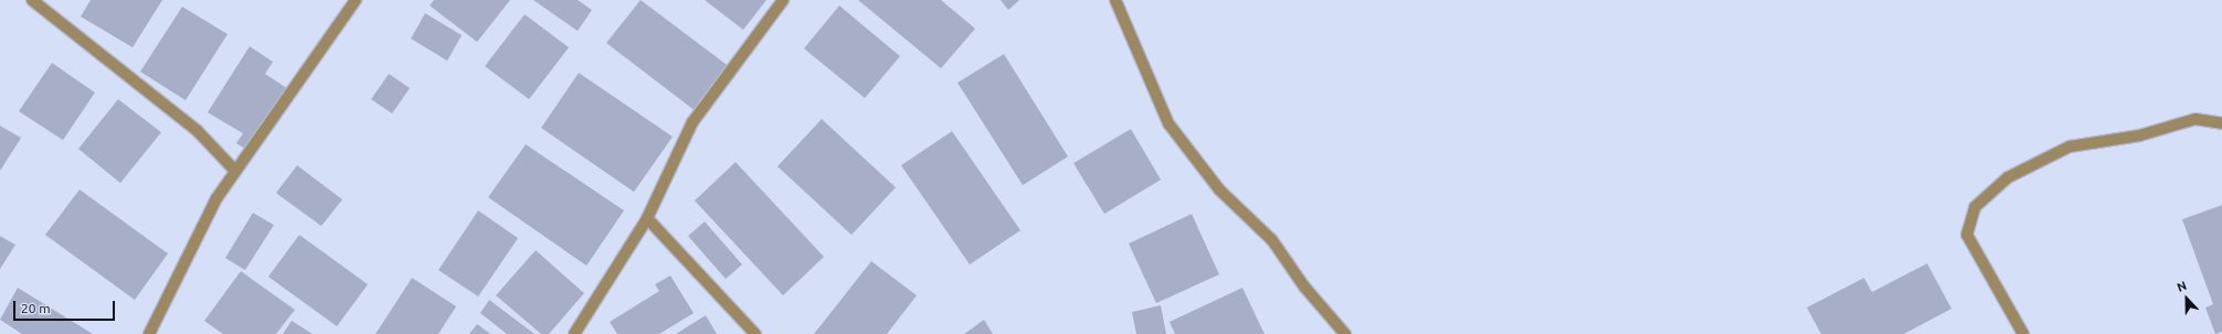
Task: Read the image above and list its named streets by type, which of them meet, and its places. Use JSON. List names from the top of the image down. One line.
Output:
{"scale_bar":"20 m","north":"top"}
